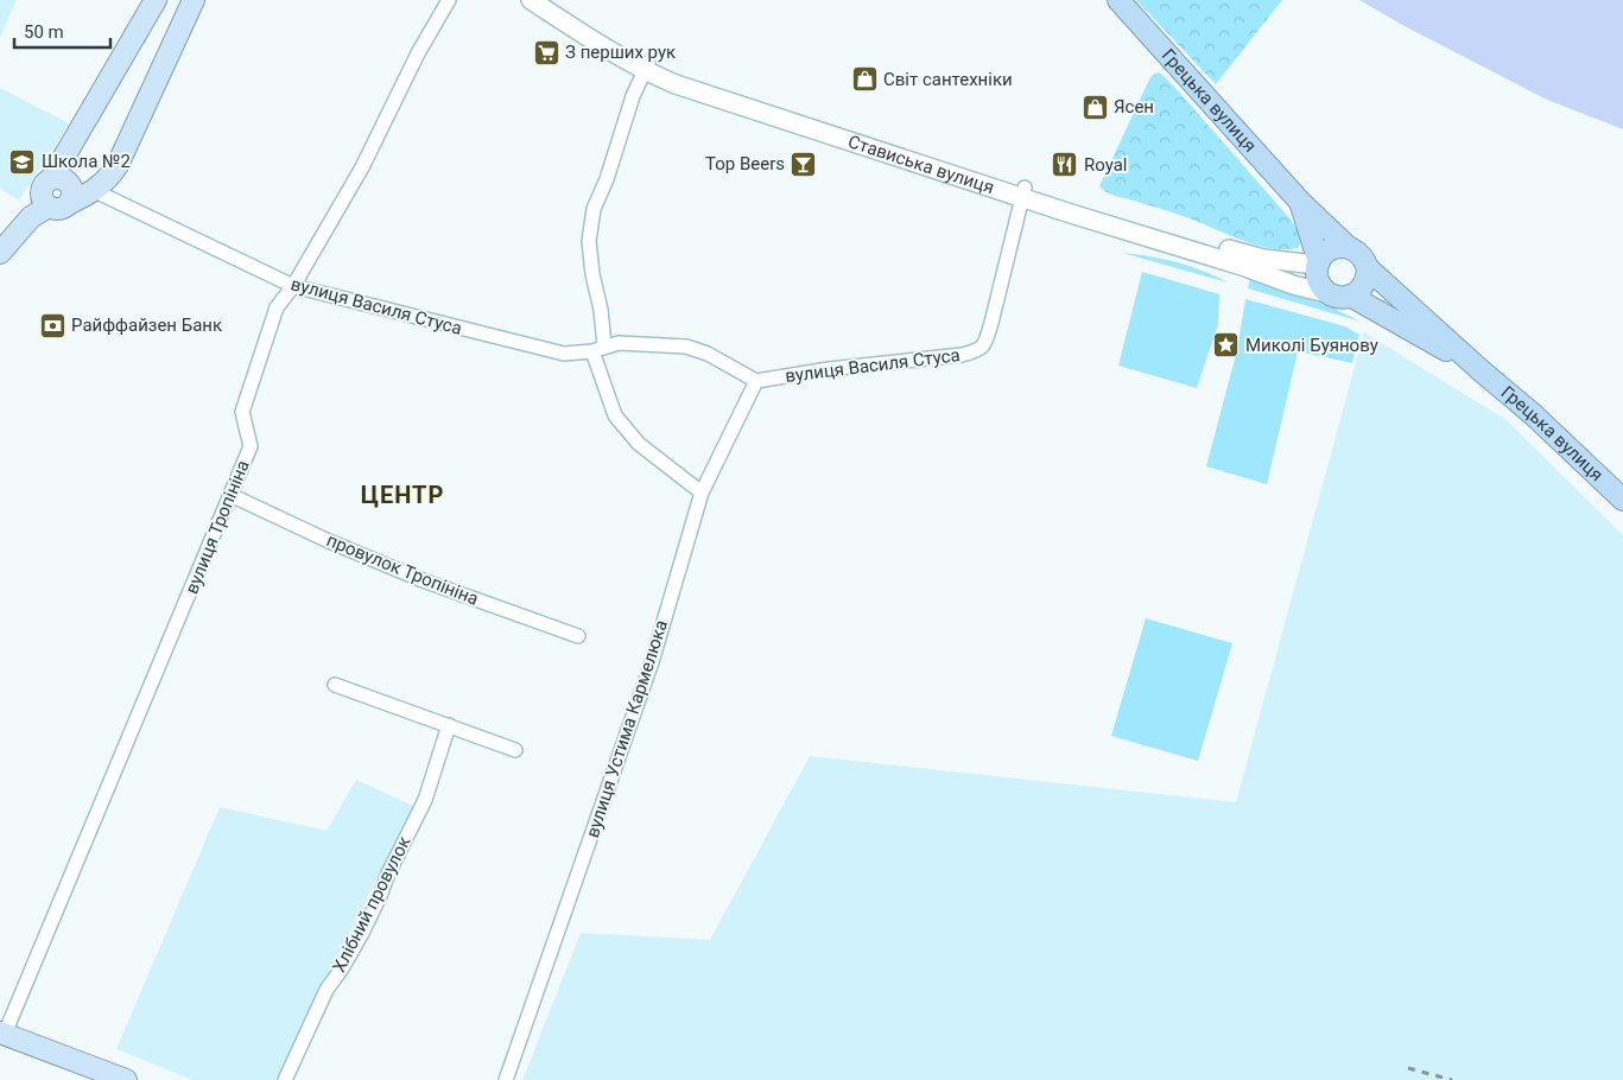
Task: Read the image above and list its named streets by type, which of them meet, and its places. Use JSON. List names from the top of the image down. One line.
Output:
{"streets":{"highway":["Грецька вулиця"],"main road":["Стависька вулиця"],"street":["вулиця Василя Стуса","вулиця Тропініна","провулок Тропініна","вулиця Устима Кармелюка","Хлібний провулок"]},"crossings":[["Грецька вулиця","Стависька вулиця"],["Стависька вулиця","вулиця Василя Стуса"],["вулиця Василя Стуса","вулиця Тропініна"],["вулиця Василя Стуса","вулиця Устима Кармелюка"],["вулиця Тропініна","провулок Тропініна"]],"districts":["ЦЕНТР"],"places":{"supermarket":["З перших рук"],"shop":["Світ сантехніки","Ясен"],"school or university":["Школа №2"],"bar":["Top Beers"],"restaurant":["Royal"],"bank":["Райффайзен Банк"],"place":["Миколі Буянову"]},"scale_bar":"50 m"}
